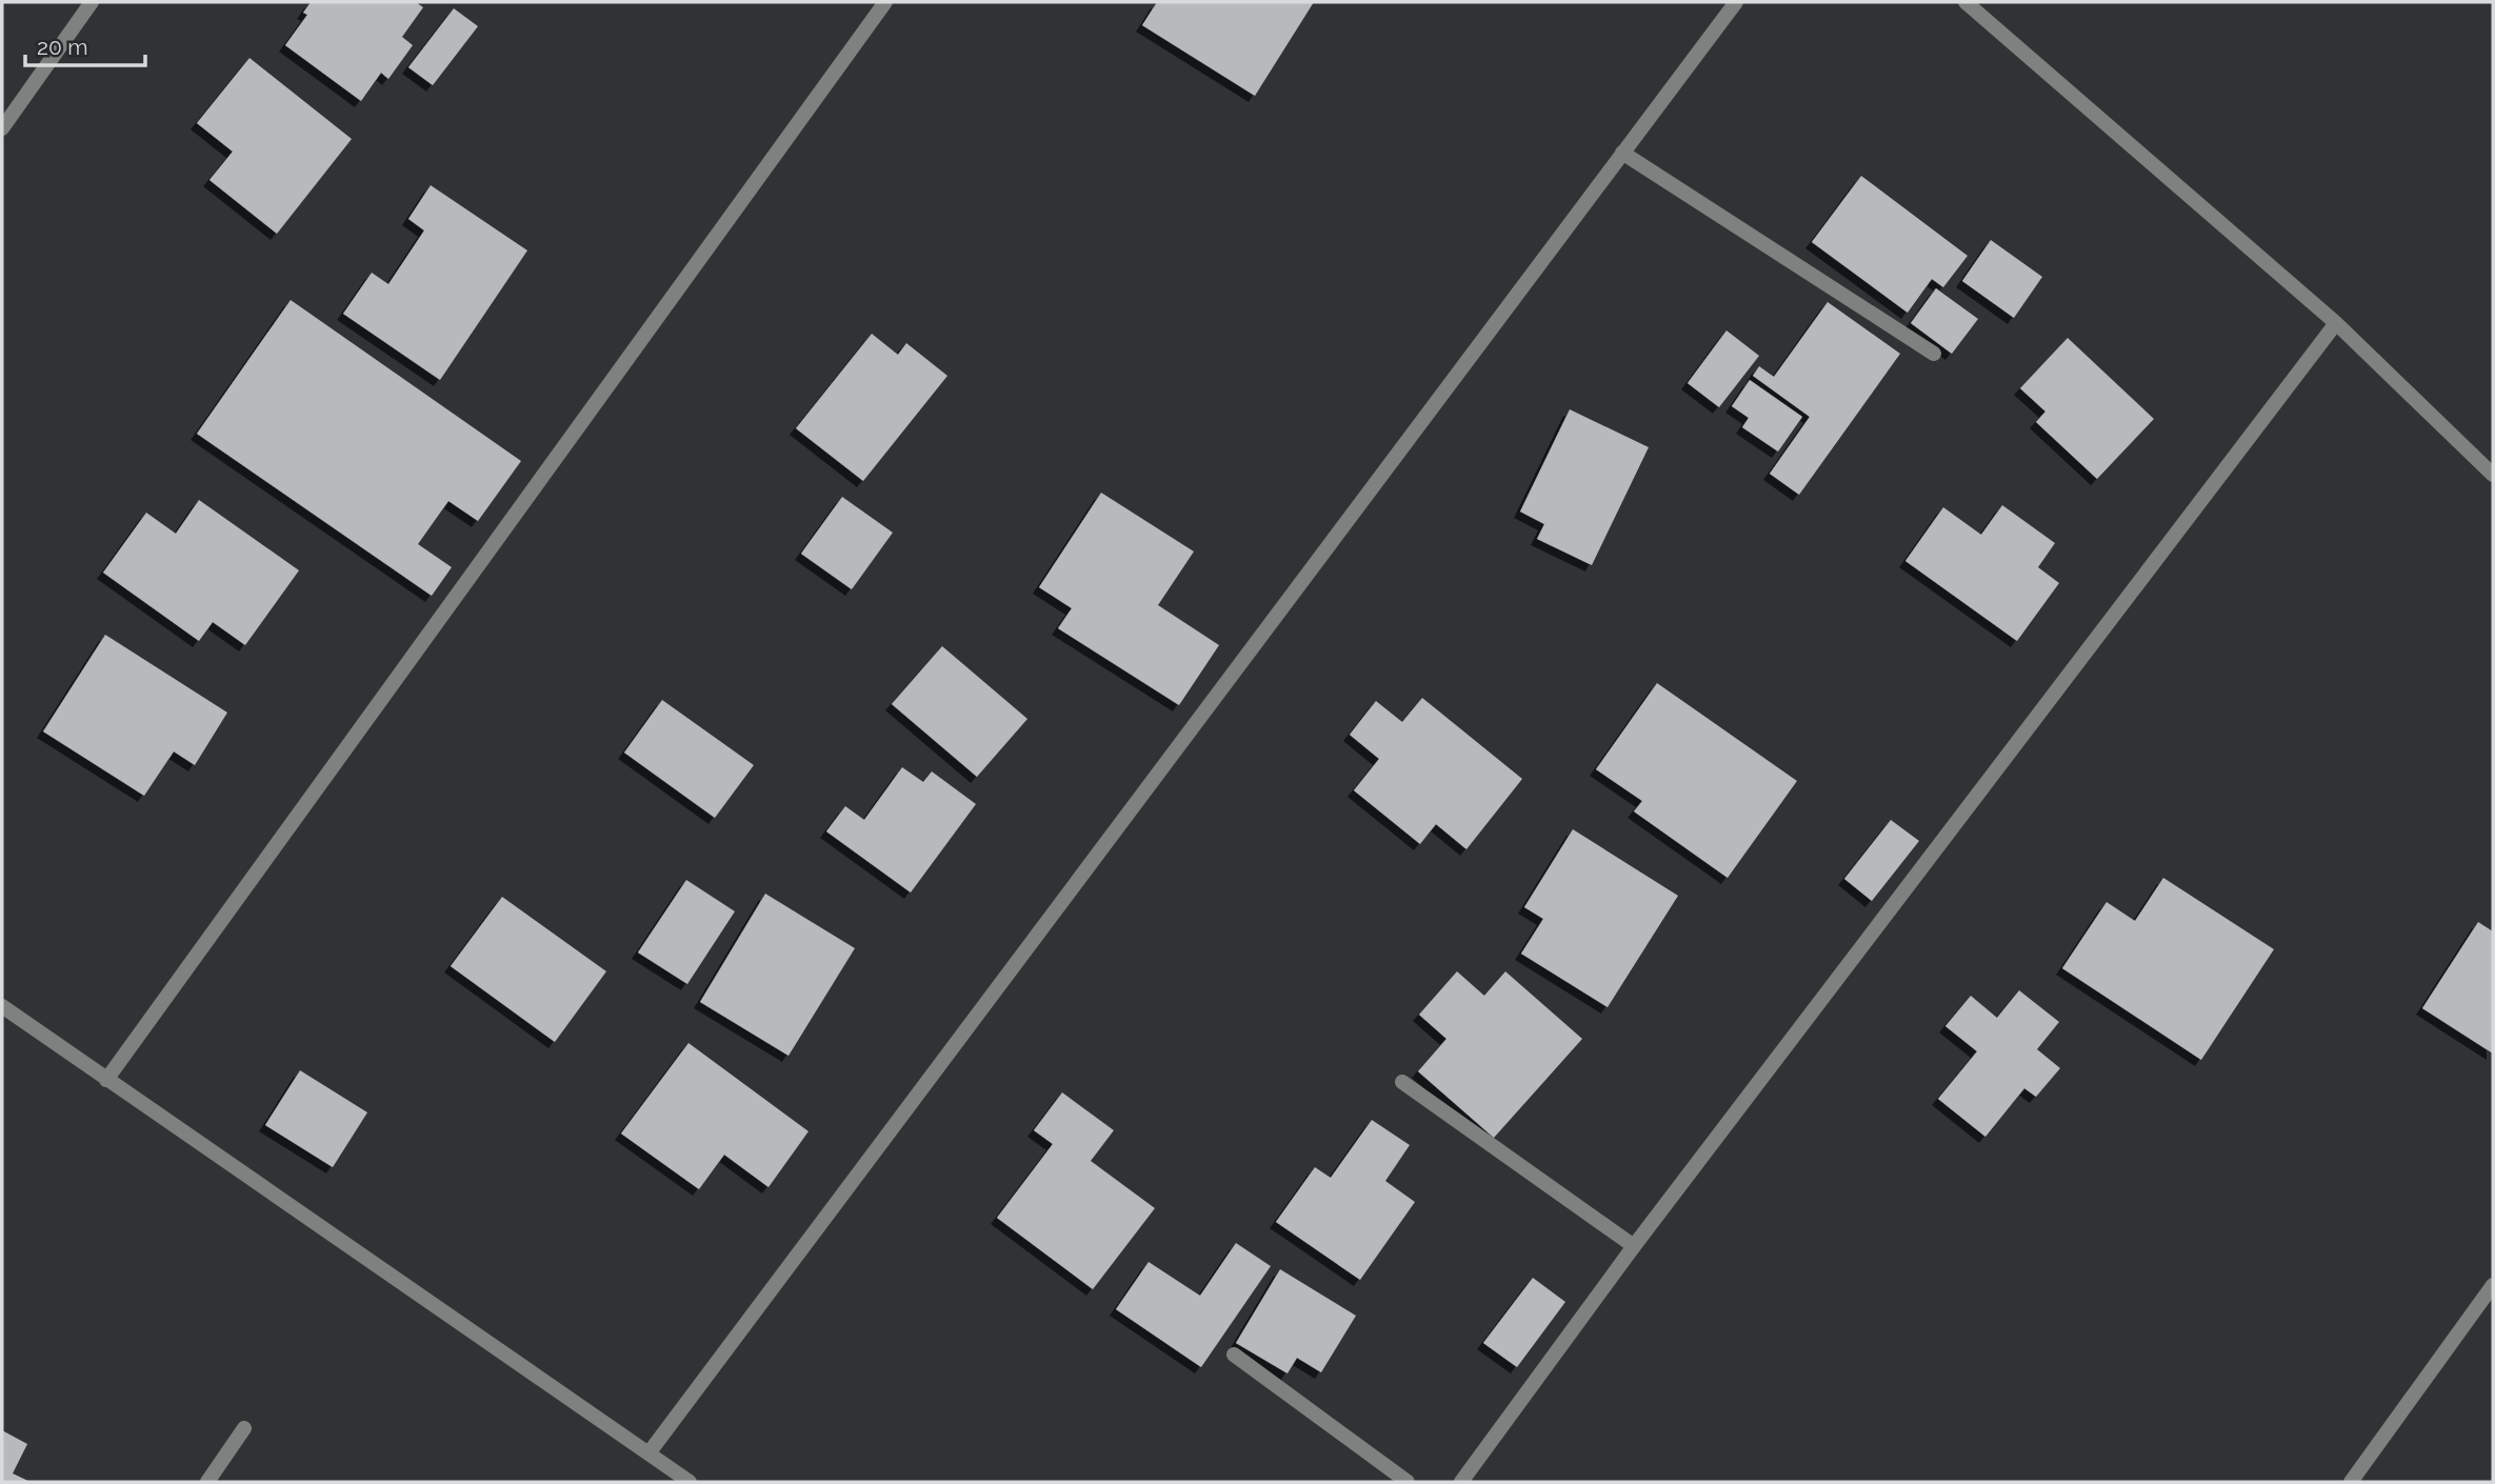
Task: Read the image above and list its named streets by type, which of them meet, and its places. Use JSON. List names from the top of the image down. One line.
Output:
{"scale_bar":"20 m"}
